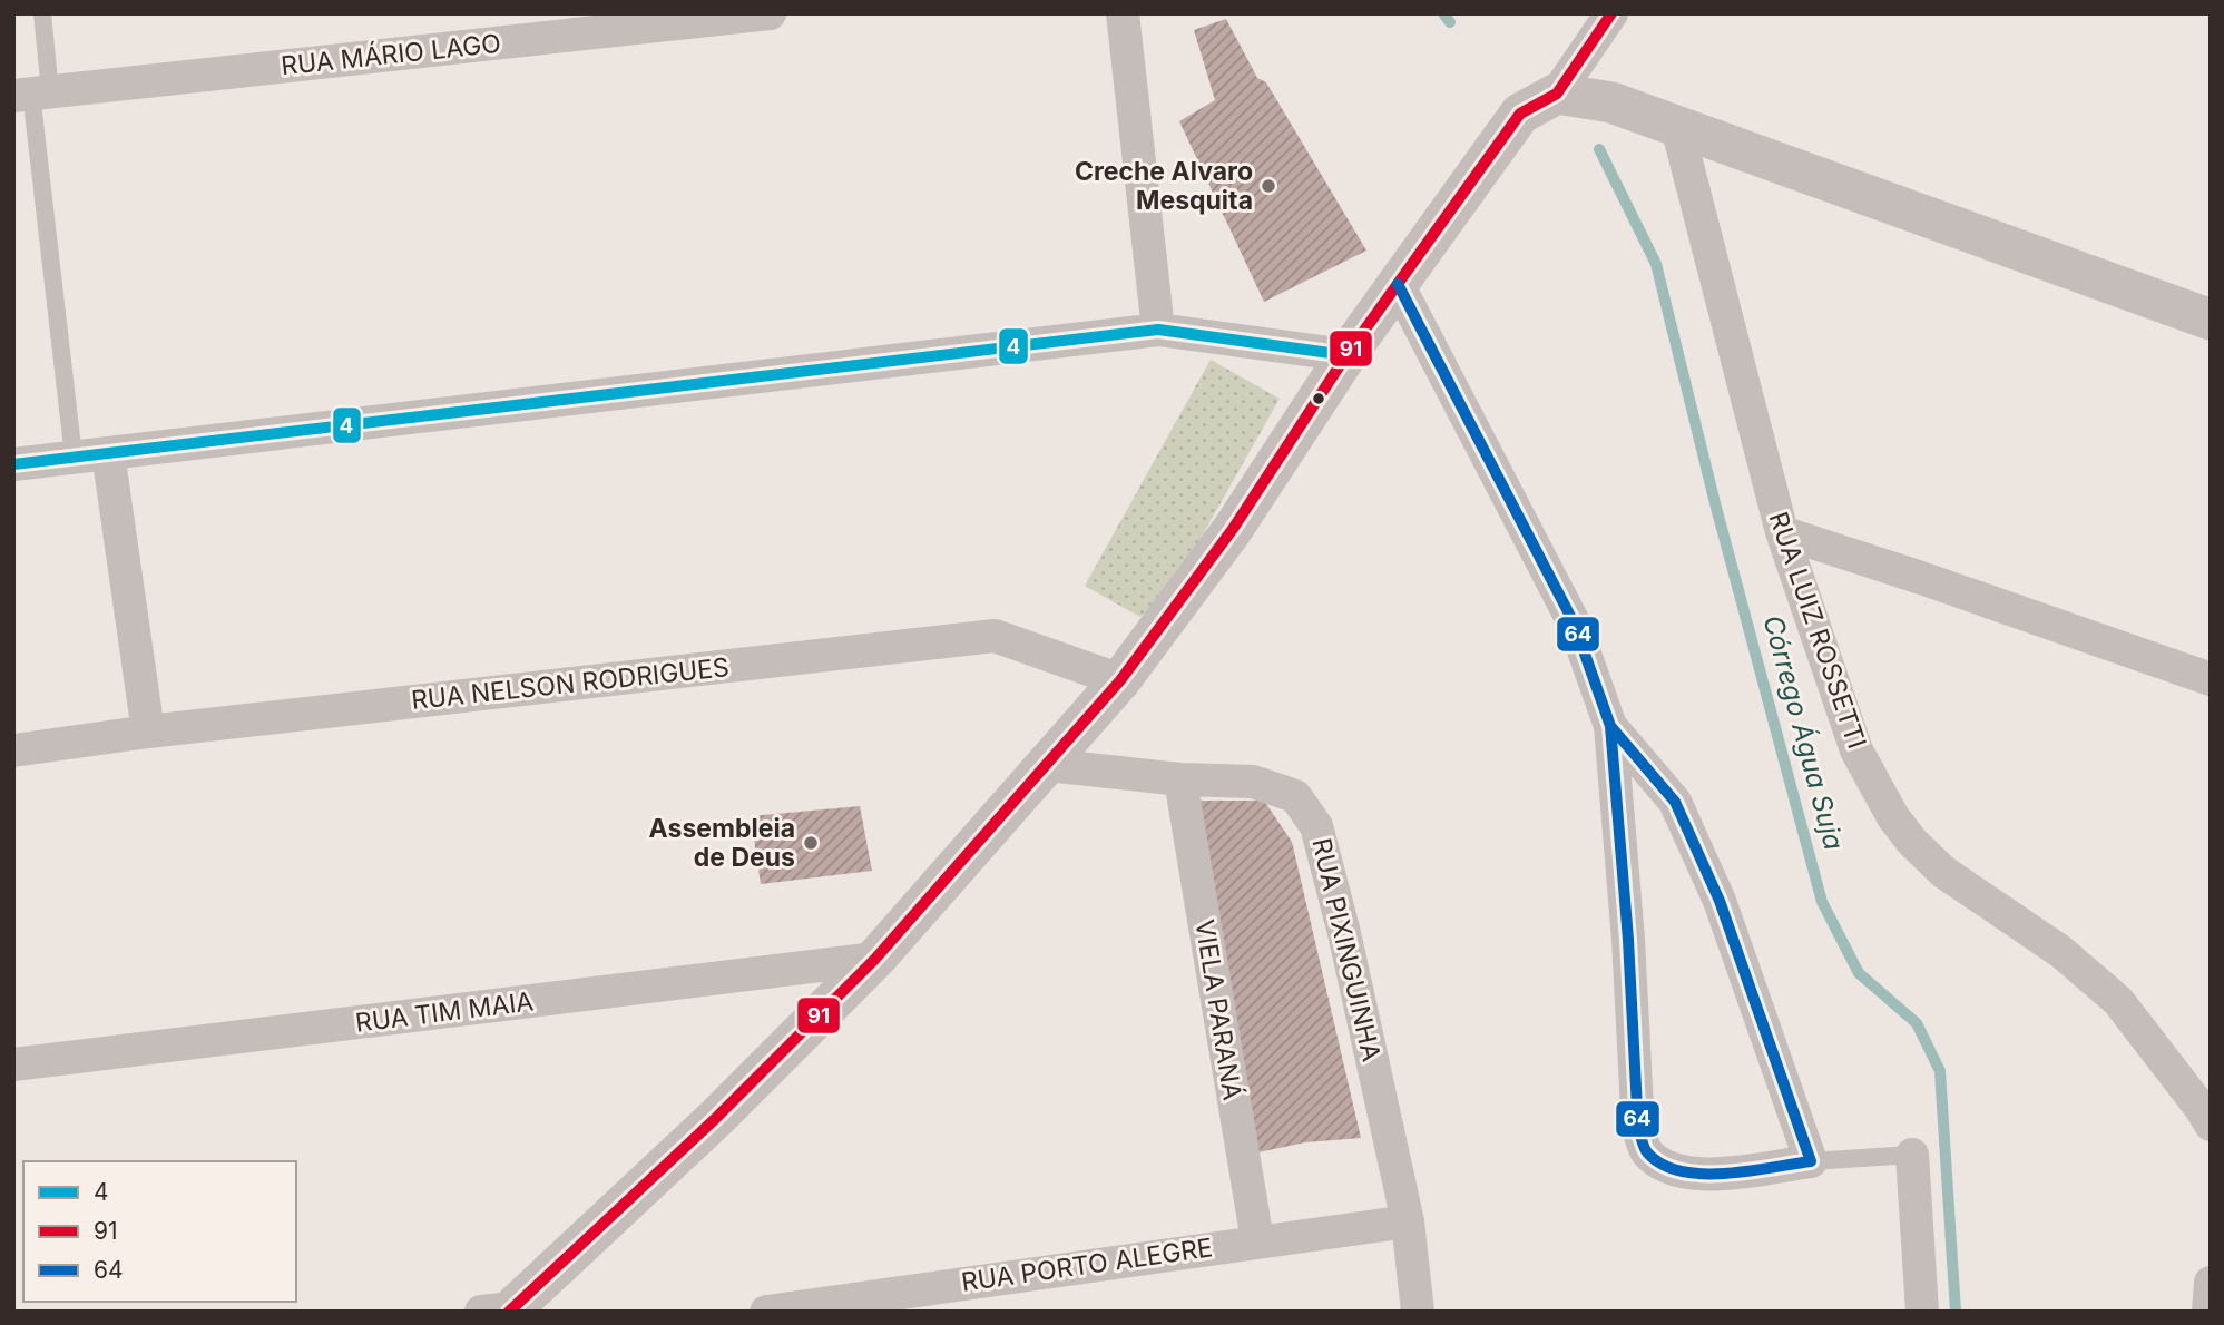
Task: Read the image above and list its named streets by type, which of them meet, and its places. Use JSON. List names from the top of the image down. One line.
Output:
{"streets":{"street":["RUA MÁRIO LAGO","RUA LUIZ ROSSETTI","RUA NELSON RODRIGUES","RUA PIXINGUINHA","VIELA PARANÁ","RUA TIM MAIA","RUA PORTO ALEGRE"]},"crossings":[["RUA PIXINGUINHA","VIELA PARANÁ"],["RUA PIXINGUINHA","RUA PORTO ALEGRE"],["VIELA PARANÁ","RUA PORTO ALEGRE"]],"water":["Córrego Água Suja"],"places":["Creche Alvaro Mesquita","Assembleia de Deus"],"lines":["transit line 91","transit line 64","transit line 4"],"legend":["4","91","64"]}
